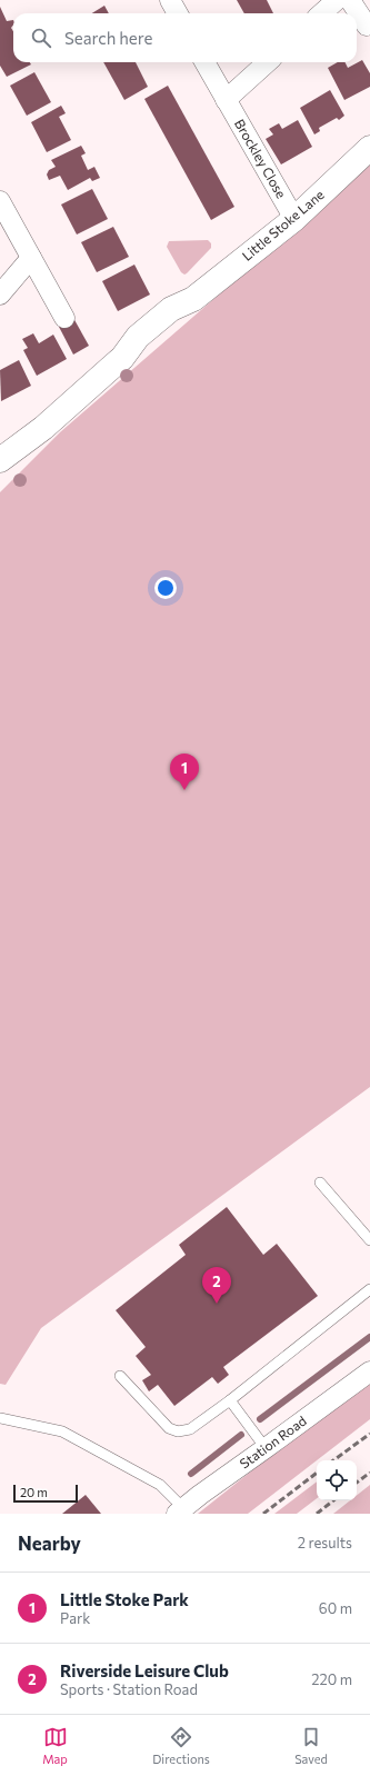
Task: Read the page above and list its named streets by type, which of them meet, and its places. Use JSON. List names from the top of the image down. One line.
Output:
{"streets":{"street":["Brockley Close","Little Stoke Lane","Station Road"]},"crossings":[["Brockley Close","Little Stoke Lane"]],"scale_bar":"20 m","page":{"search":"Search here","pins":["1","2"],"scale":"20 m","heading":["Nearby","2 results"],"list":[{"mark":"1","name":"Little Stoke Park","note":"Park","value":"60 m"},{"mark":"2","name":"Riverside Leisure Club","note":"Sports · Station Road","value":"220 m"}],"nav":["Map","Directions","Saved"]}}
